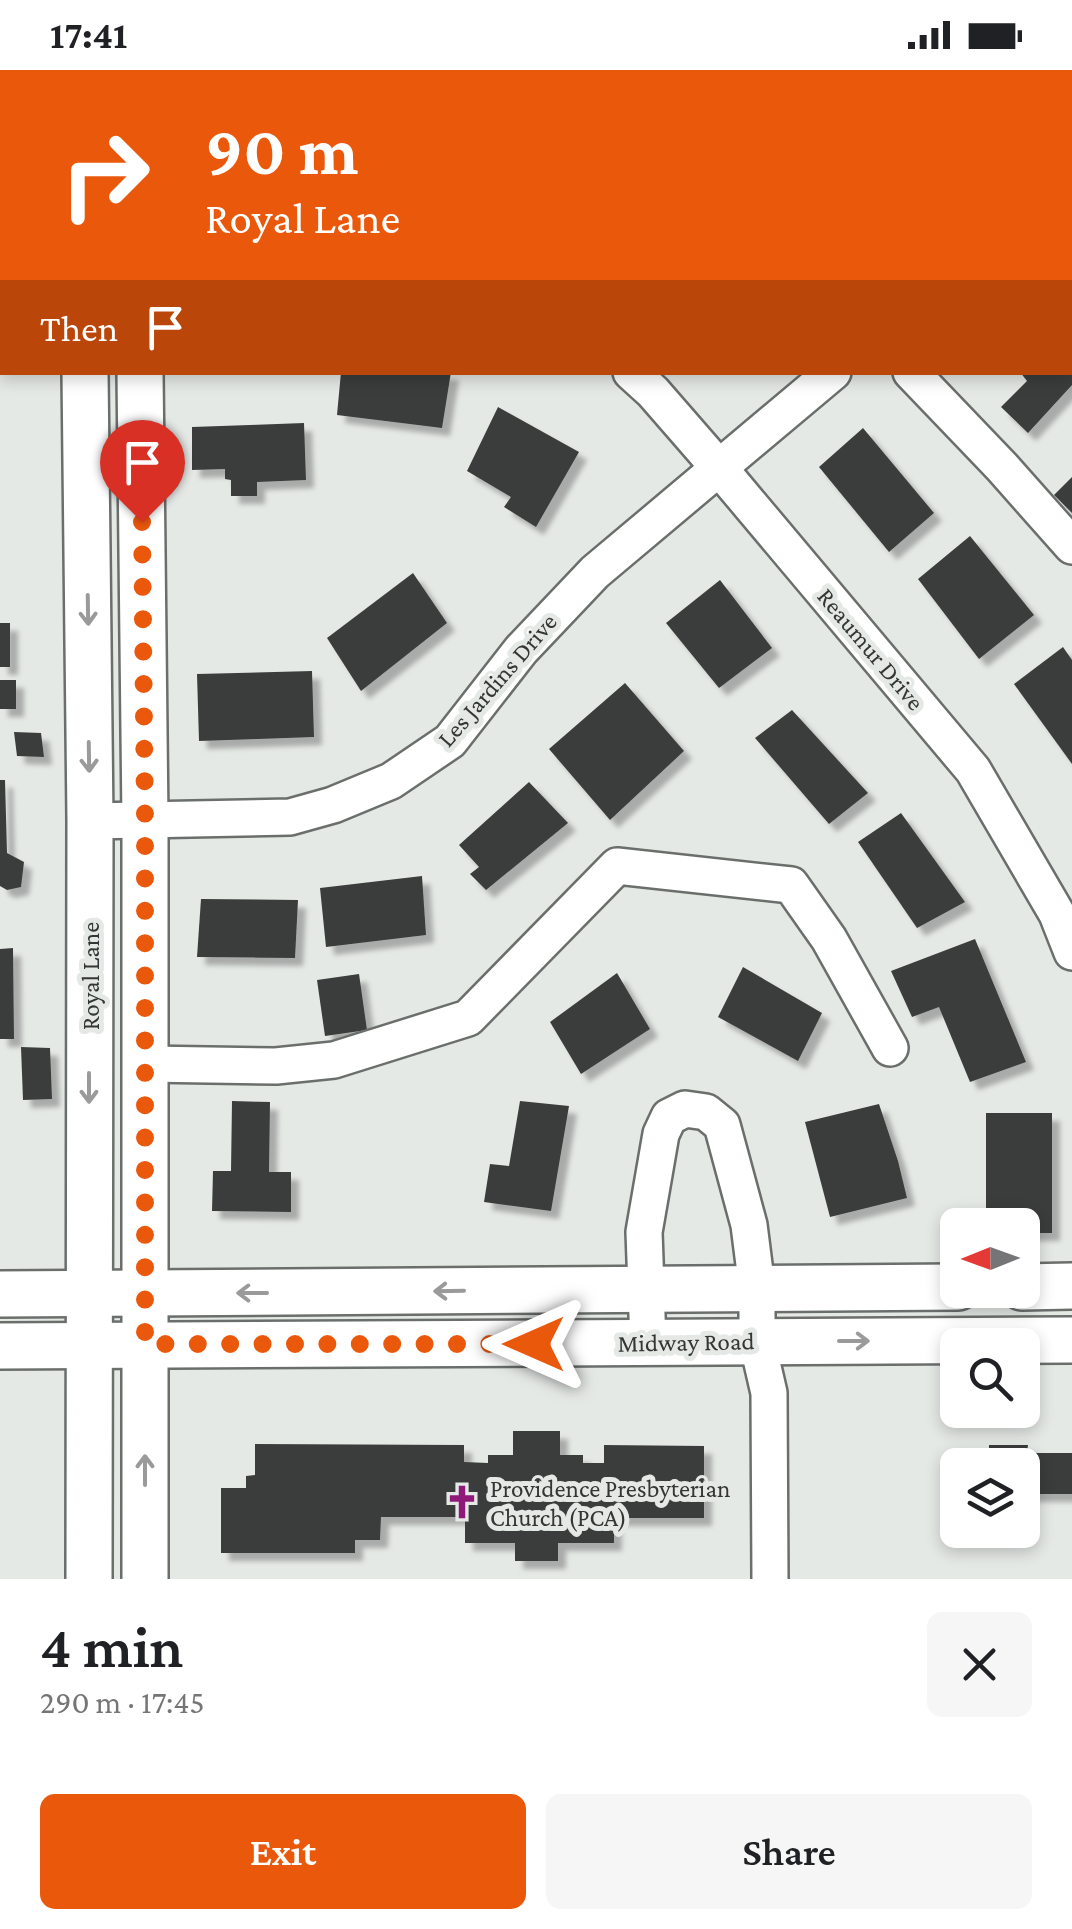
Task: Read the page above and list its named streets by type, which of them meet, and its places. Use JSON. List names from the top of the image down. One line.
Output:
{"streets":{"main road":["Royal Lane","Midway Road"],"street":["Reaumur Drive","Les Jardins Drive"]},"crossings":[["Reaumur Drive","Les Jardins Drive"],["Les Jardins Drive","Royal Lane"],["Royal Lane","Midway Road"]],"places":{"church":["Providence Presbyterian Church (PCA)"]},"north":"left","page":{"status":"17:41","turn":["90 m","Royal Lane"],"then":"Then","heading":["4 min","290 m · 17:45"],"buttons":["Exit","Share"]}}
